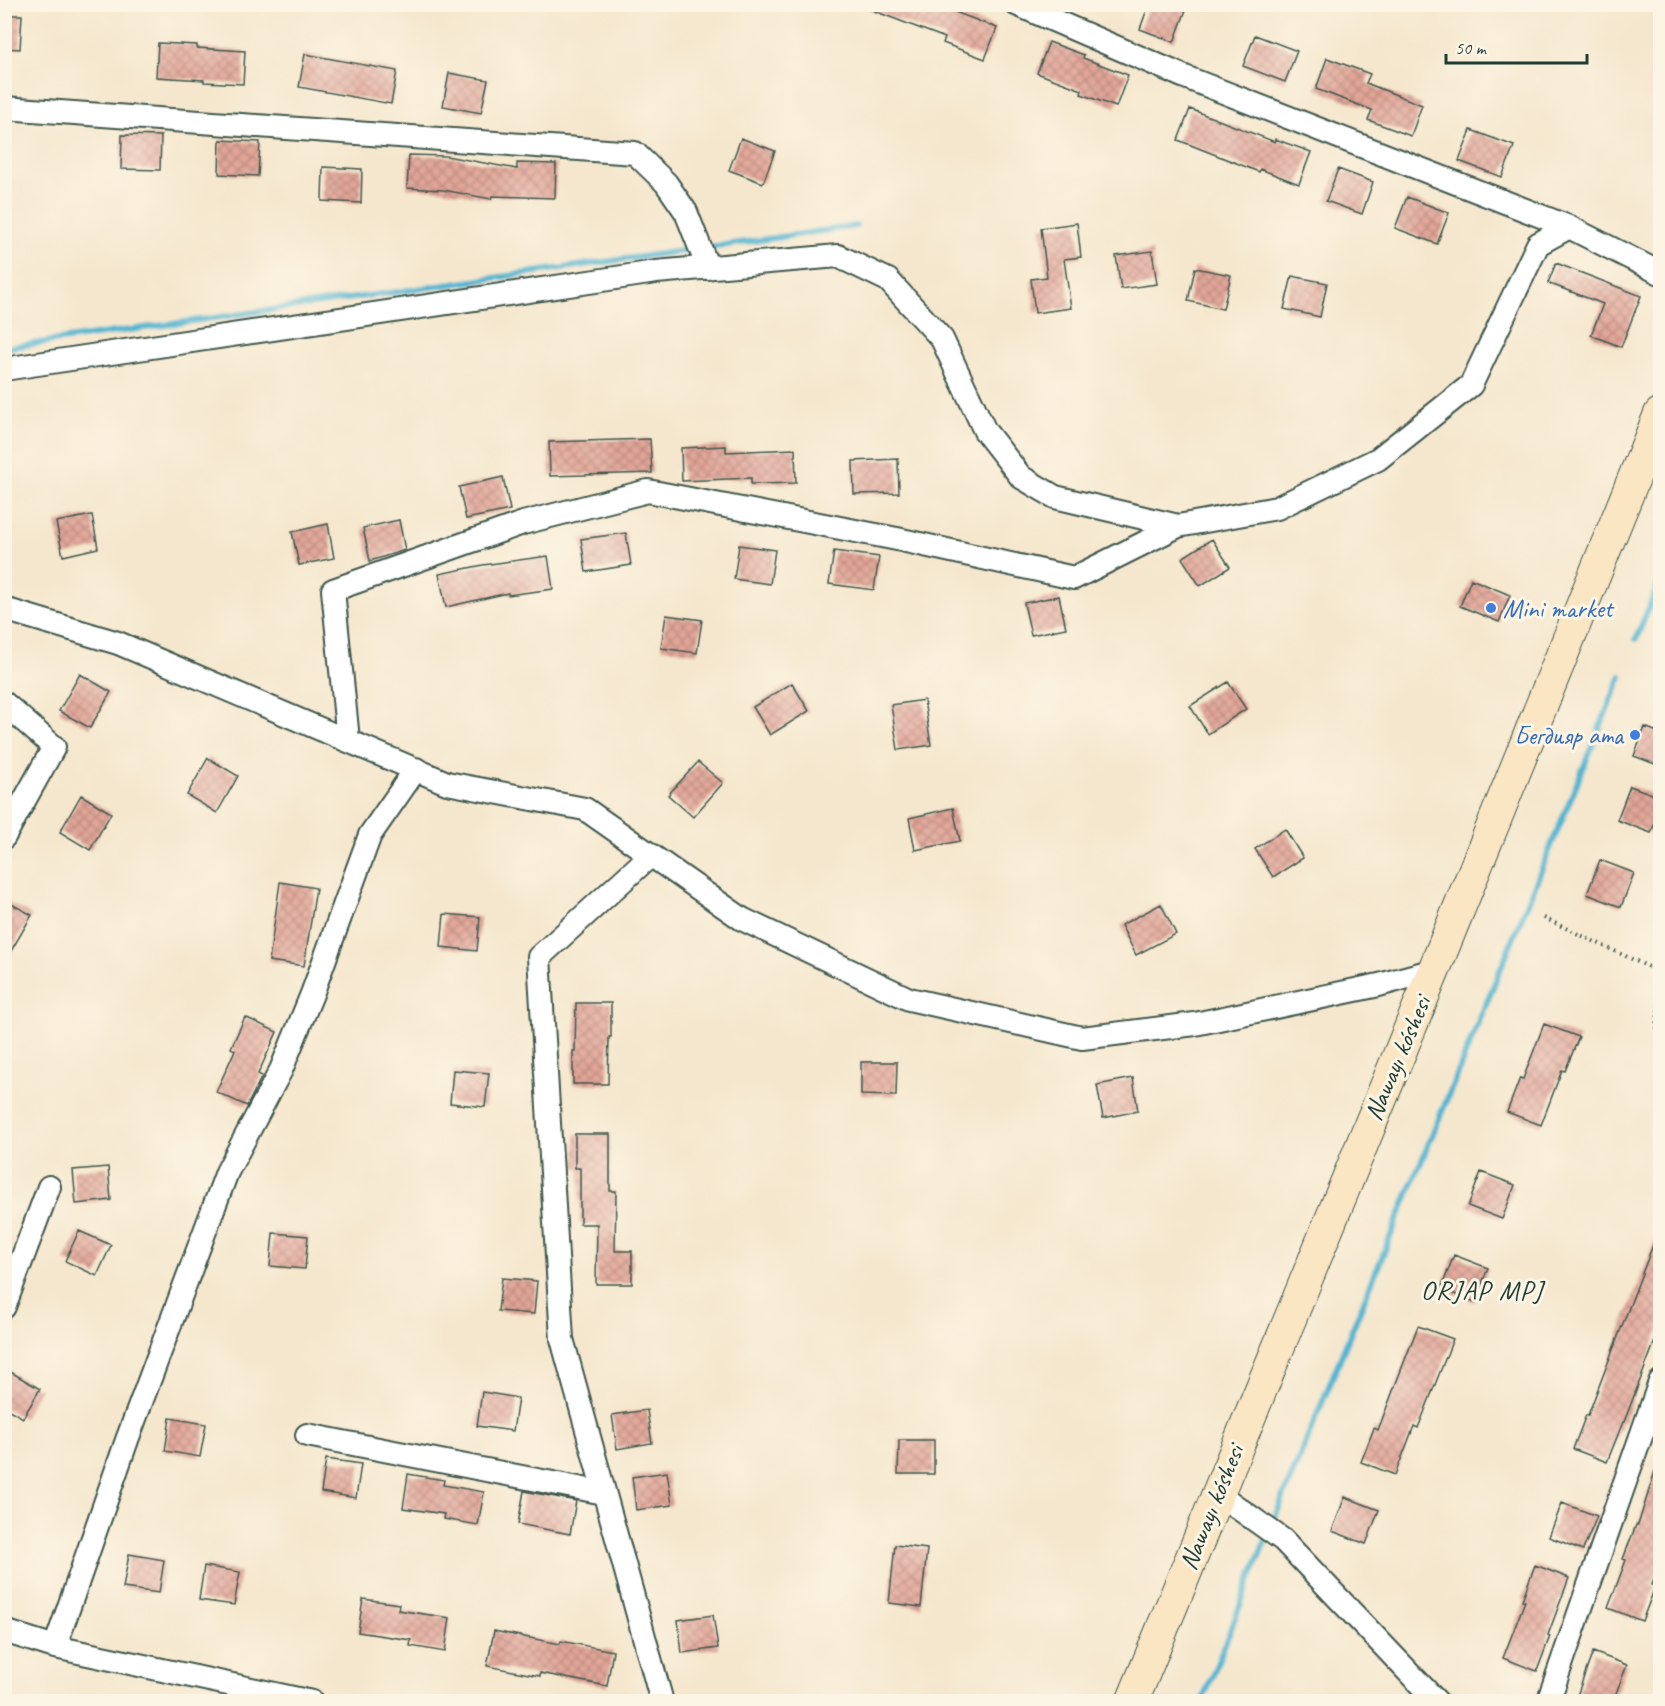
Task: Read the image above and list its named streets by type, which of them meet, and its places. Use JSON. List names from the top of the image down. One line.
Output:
{"streets":{"main road":["Nawayı kóshesi"]},"districts":["ORJAP MPJ"],"places":["Mini market","Бегдияр ата"],"scale_bar":"50 m"}
